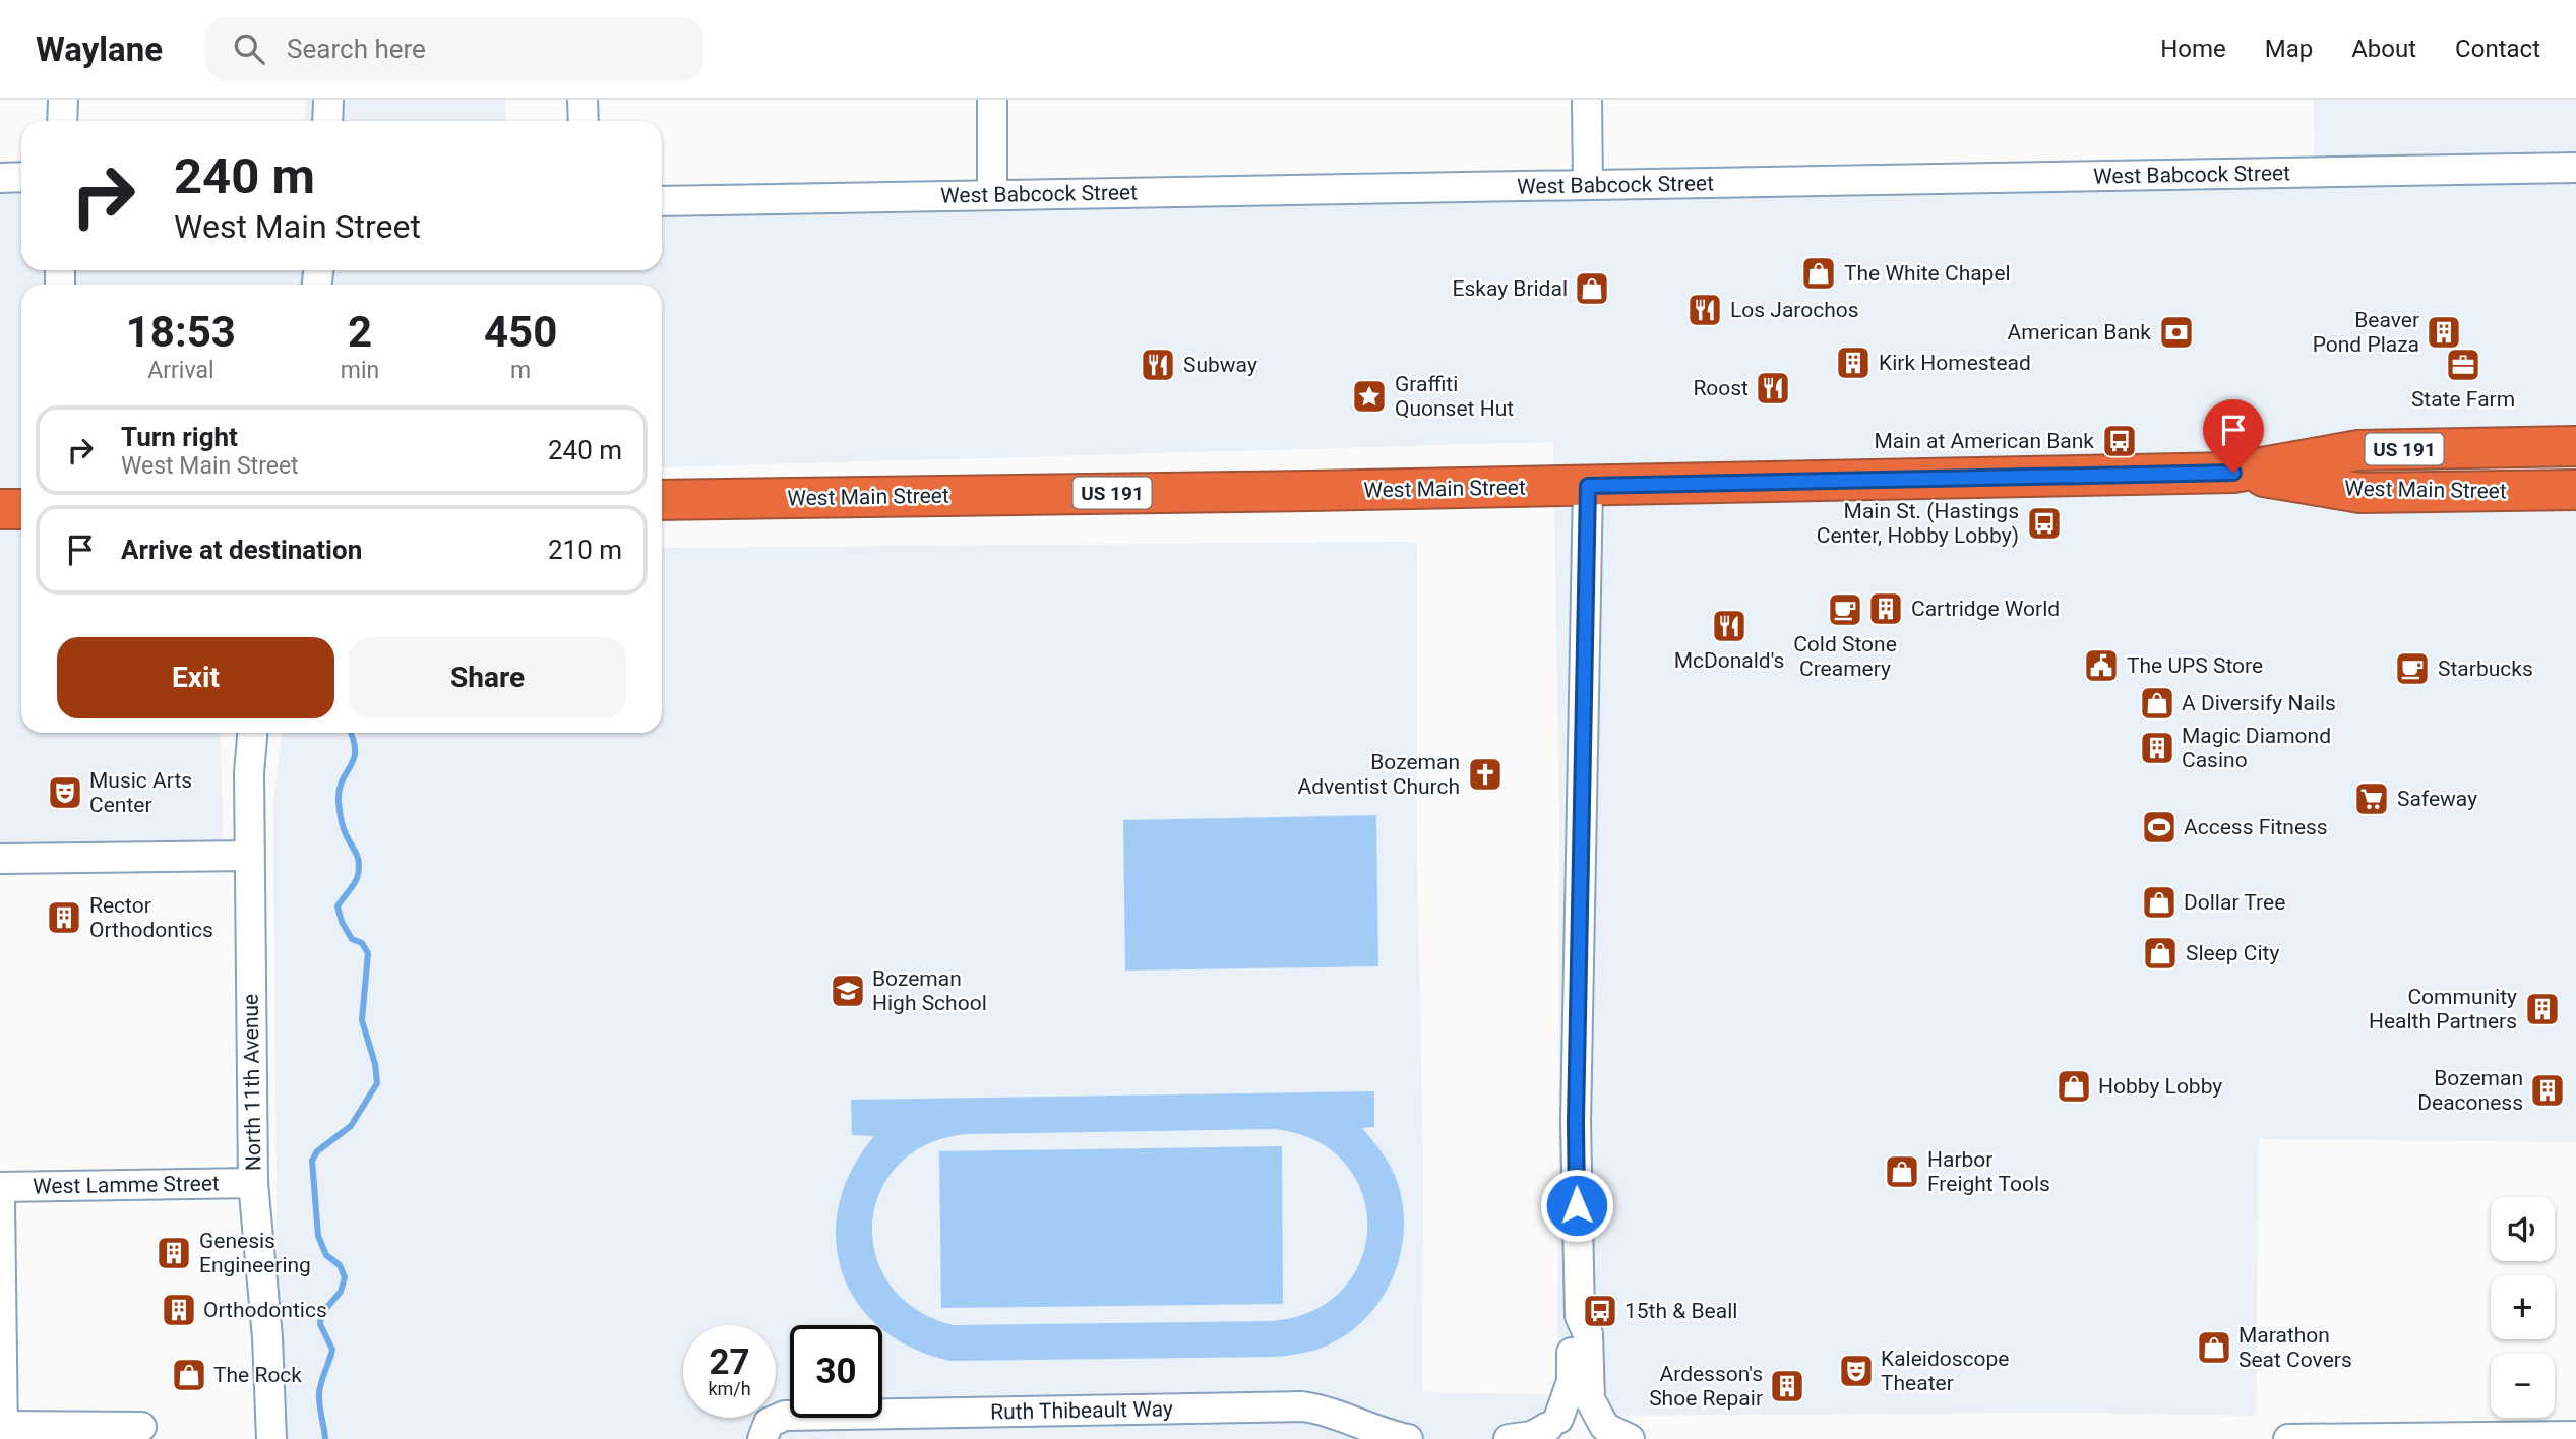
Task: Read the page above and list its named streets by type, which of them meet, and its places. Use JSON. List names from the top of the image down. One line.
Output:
{"streets":{"highway":["US 191","West Main Street"],"street":["West Babcock Street","North 11th Avenue","West Lamme Street","Ruth Thibeault Way"]},"crossings":[["North 11th Avenue","West Lamme Street"]],"places":{"shop":["The White Chapel","Eskay Bridal","A Diversify Nails","Dollar Tree","Sleep City","Hobby Lobby","Harbor Freight Tools","Marathon Seat Covers","The Rock"],"restaurant":["Los Jarochos","Subway","Roost","McDonald's"],"bank":["American Bank"],"building":["Beaver Pond Plaza","Kirk Homestead","Cartridge World","Magic Diamond Casino","Rector Orthodontics","Community Health Partners","Bozeman Deaconess","Genesis Engineering","Orthodontics","Ardesson's Shoe Repair"],"office":["State Farm"],"place":["Graffiti Quonset Hut"],"bus stop":["Main at American Bank","Main St. (Hastings Center, Hobby Lobby)","15th & Beall"],"cafe":["Cold Stone Creamery","Starbucks"],"public building":["The UPS Store"],"church":["Bozeman Adventist Church"],"theatre":["Music Arts Center","Kaleidoscope Theater"],"supermarket":["Safeway"],"sports":["Access Fitness"],"school or university":["Bozeman High School"]},"page":{"header":"Waylane","search":"Search here","nav":["Home","Map","About","Contact"],"turn":["240 m","West Main Street"],"eta":["18:53","Arrival","2","min","450","m"],"list":[{"name":"Turn right","note":"West Main Street","value":"240 m"},{"name":"Arrive at destination","value":"210 m"}],"buttons":["Exit","Share"],"map_buttons":["+","−"],"speed":"27 km/h","limit":"30"}}
